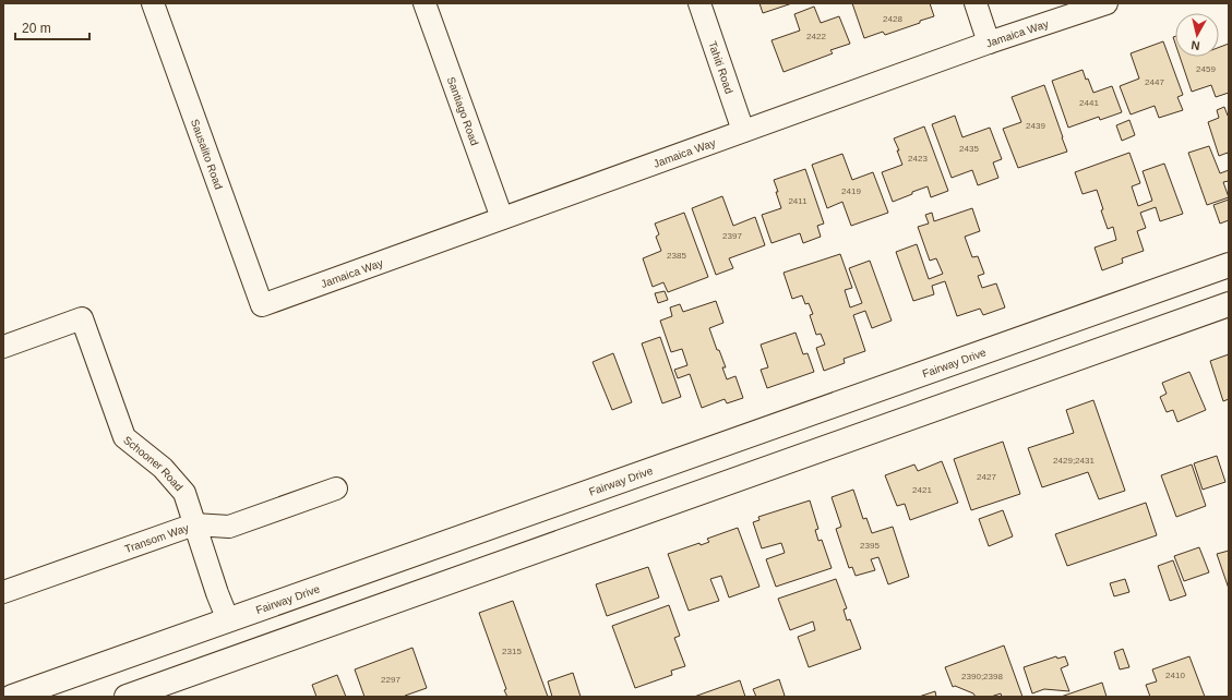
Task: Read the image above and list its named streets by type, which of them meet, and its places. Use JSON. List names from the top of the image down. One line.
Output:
{"streets":{"street":["Jamaica Way","Tahiti Road","Santiago Road","Sausalito Road","Fairway Drive","Schooner Road","Transom Way"]},"crossings":[["Jamaica Way","Tahiti Road"],["Jamaica Way","Santiago Road"],["Jamaica Way","Sausalito Road"],["Fairway Drive","Schooner Road"],["Schooner Road","Transom Way"]],"house_numbers":["2428","2422","2459","2447","2441","2439","2435","2423","2419","2411","2397","2385","2429;2431","2427","2421","2395","2315","2410","2390;2398","2297"],"scale_bar":"20 m","north":"bottom"}
